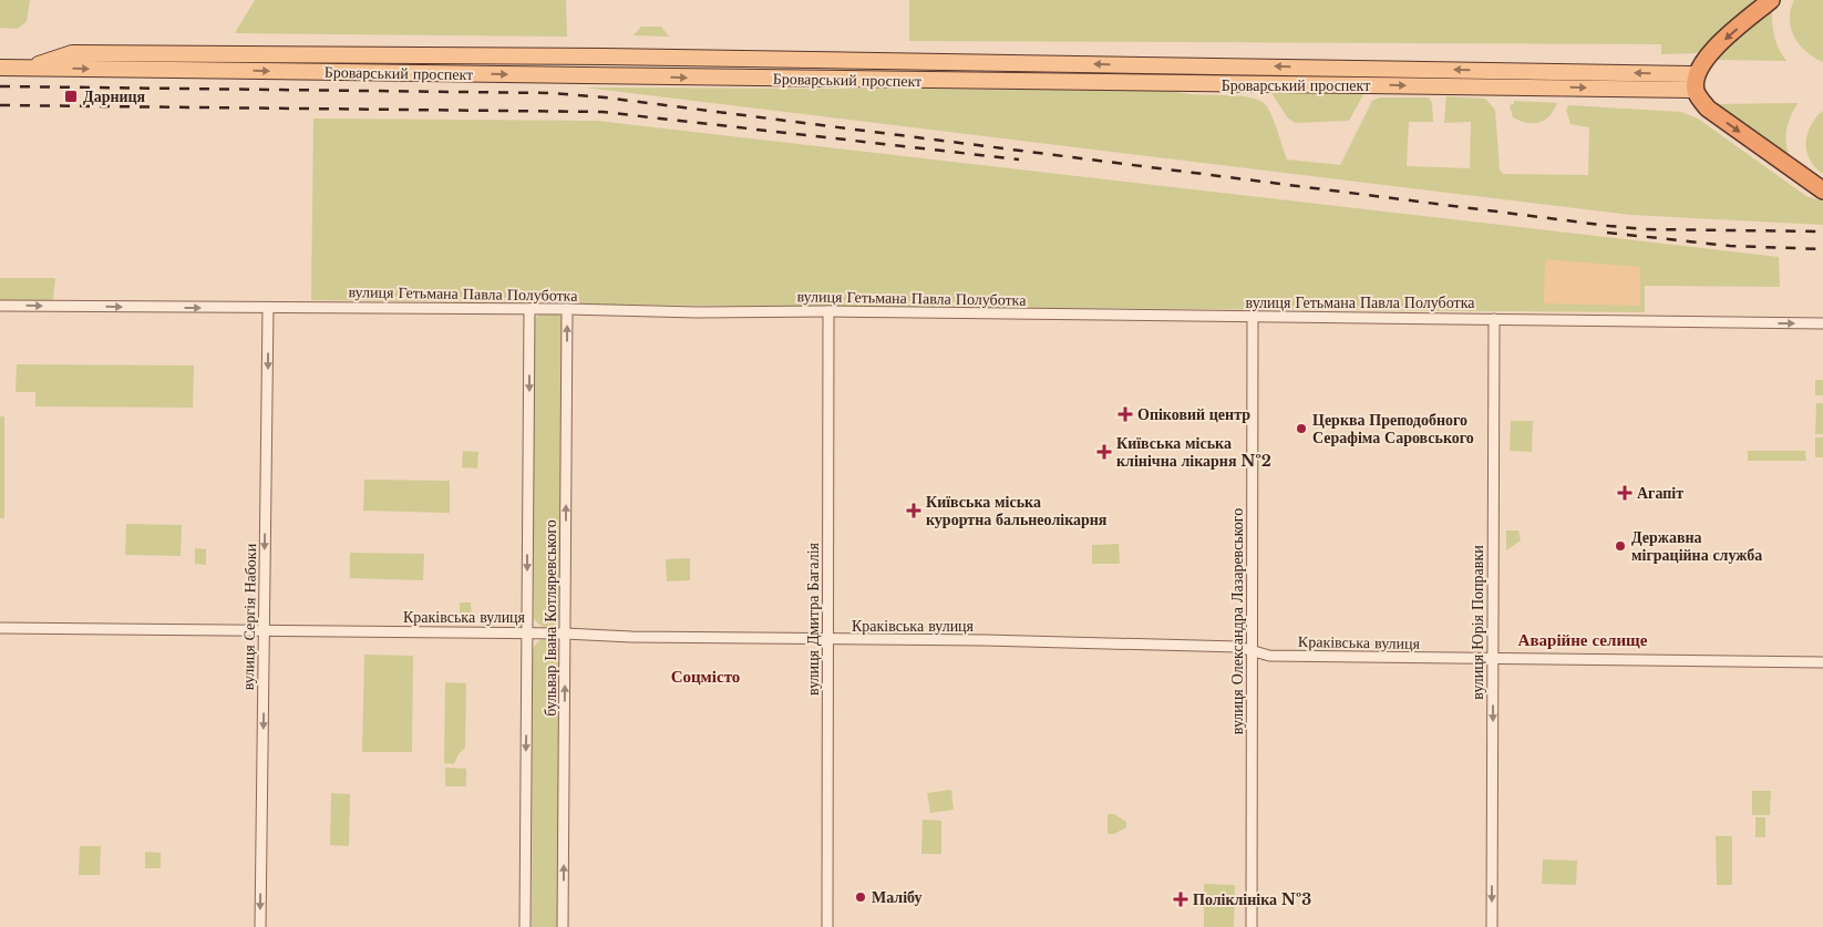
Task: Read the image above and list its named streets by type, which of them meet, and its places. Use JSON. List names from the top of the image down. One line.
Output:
{"streets":{"main road":["Броварський проспект"],"street":["вулиця Гетьмана Павла Полуботка","вулиця Сергія Набоки","Краківська вулиця","бульвар Івана Котляревського","вулиця Дмитра Багалія","вулиця Олександра Лазаревського","вулиця Юрія Поправки"]},"crossings":[["вулиця Гетьмана Павла Полуботка","вулиця Сергія Набоки"],["вулиця Гетьмана Павла Полуботка","бульвар Івана Котляревського"],["вулиця Гетьмана Павла Полуботка","вулиця Дмитра Багалія"],["вулиця Гетьмана Павла Полуботка","вулиця Олександра Лазаревського"],["вулиця Гетьмана Павла Полуботка","вулиця Юрія Поправки"],["вулиця Сергія Набоки","Краківська вулиця"],["Краківська вулиця","бульвар Івана Котляревського"],["Краківська вулиця","вулиця Дмитра Багалія"],["Краківська вулиця","вулиця Олександра Лазаревського"],["Краківська вулиця","вулиця Юрія Поправки"]],"one_way":["вулиця Сергія Набоки","вулиця Юрія Поправки"],"districts":["Аварійне селище","Соцмісто"],"places":{"transit":["Дарниця"],"health":["Опіковий центр","Київська міська клінічна лікарня №2","Агапіт","Київська міська курортна бальнеолікарня","Поліклініка №3"],"other":["Церква Преподобного Серафіма Саровського","Державна міграційна служба","Малібу"]}}
